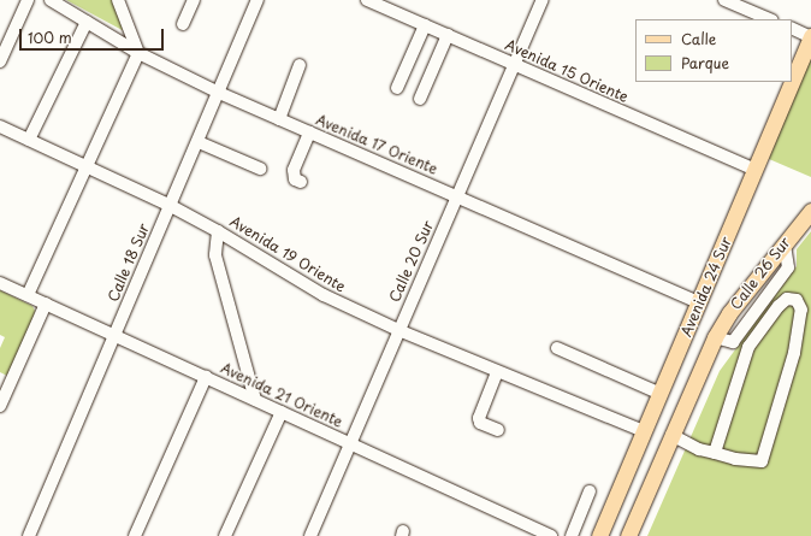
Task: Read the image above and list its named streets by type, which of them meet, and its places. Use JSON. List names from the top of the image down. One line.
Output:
{"streets":{"main road":["Calle 26 Sur","Avenida 24 Sur"],"street":["Avenida 15 Oriente","Avenida 17 Oriente","Avenida 19 Oriente","Calle 20 Sur","Calle 18 Sur","Avenida 21 Oriente"]},"crossings":[["Avenida 15 Oriente","Calle 20 Sur"],["Avenida 15 Oriente","Avenida 24 Sur"],["Avenida 17 Oriente","Calle 20 Sur"],["Avenida 17 Oriente","Calle 18 Sur"],["Avenida 17 Oriente","Avenida 24 Sur"],["Avenida 19 Oriente","Calle 20 Sur"],["Avenida 19 Oriente","Calle 18 Sur"],["Avenida 19 Oriente","Avenida 24 Sur"],["Calle 20 Sur","Avenida 21 Oriente"],["Calle 18 Sur","Avenida 21 Oriente"],["Calle 26 Sur","Avenida 24 Sur"]],"legend":["Calle","Parque"],"scale_bar":"100 m"}
